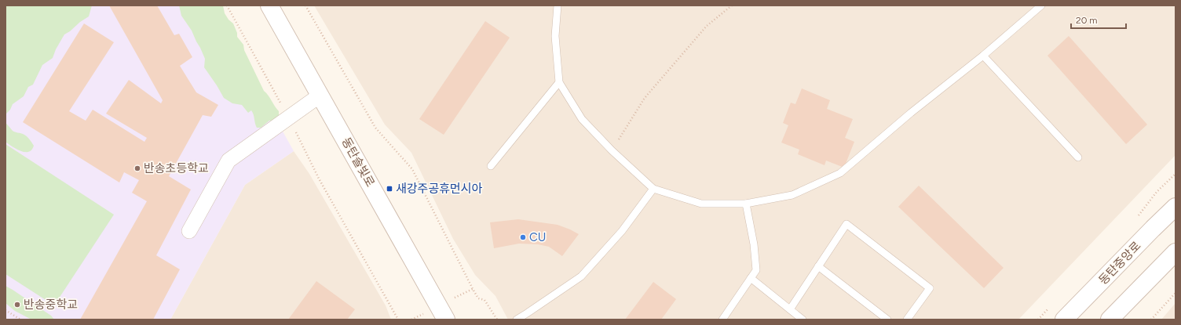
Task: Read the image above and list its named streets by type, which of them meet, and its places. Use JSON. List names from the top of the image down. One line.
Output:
{"streets":{"street":["동탄솔빛로","동탄중앙로"]},"places":{"other":["반송초등학교","CU","반송중학교"],"transit":["새강주공휴먼시아"]},"scale_bar":"20 m"}
